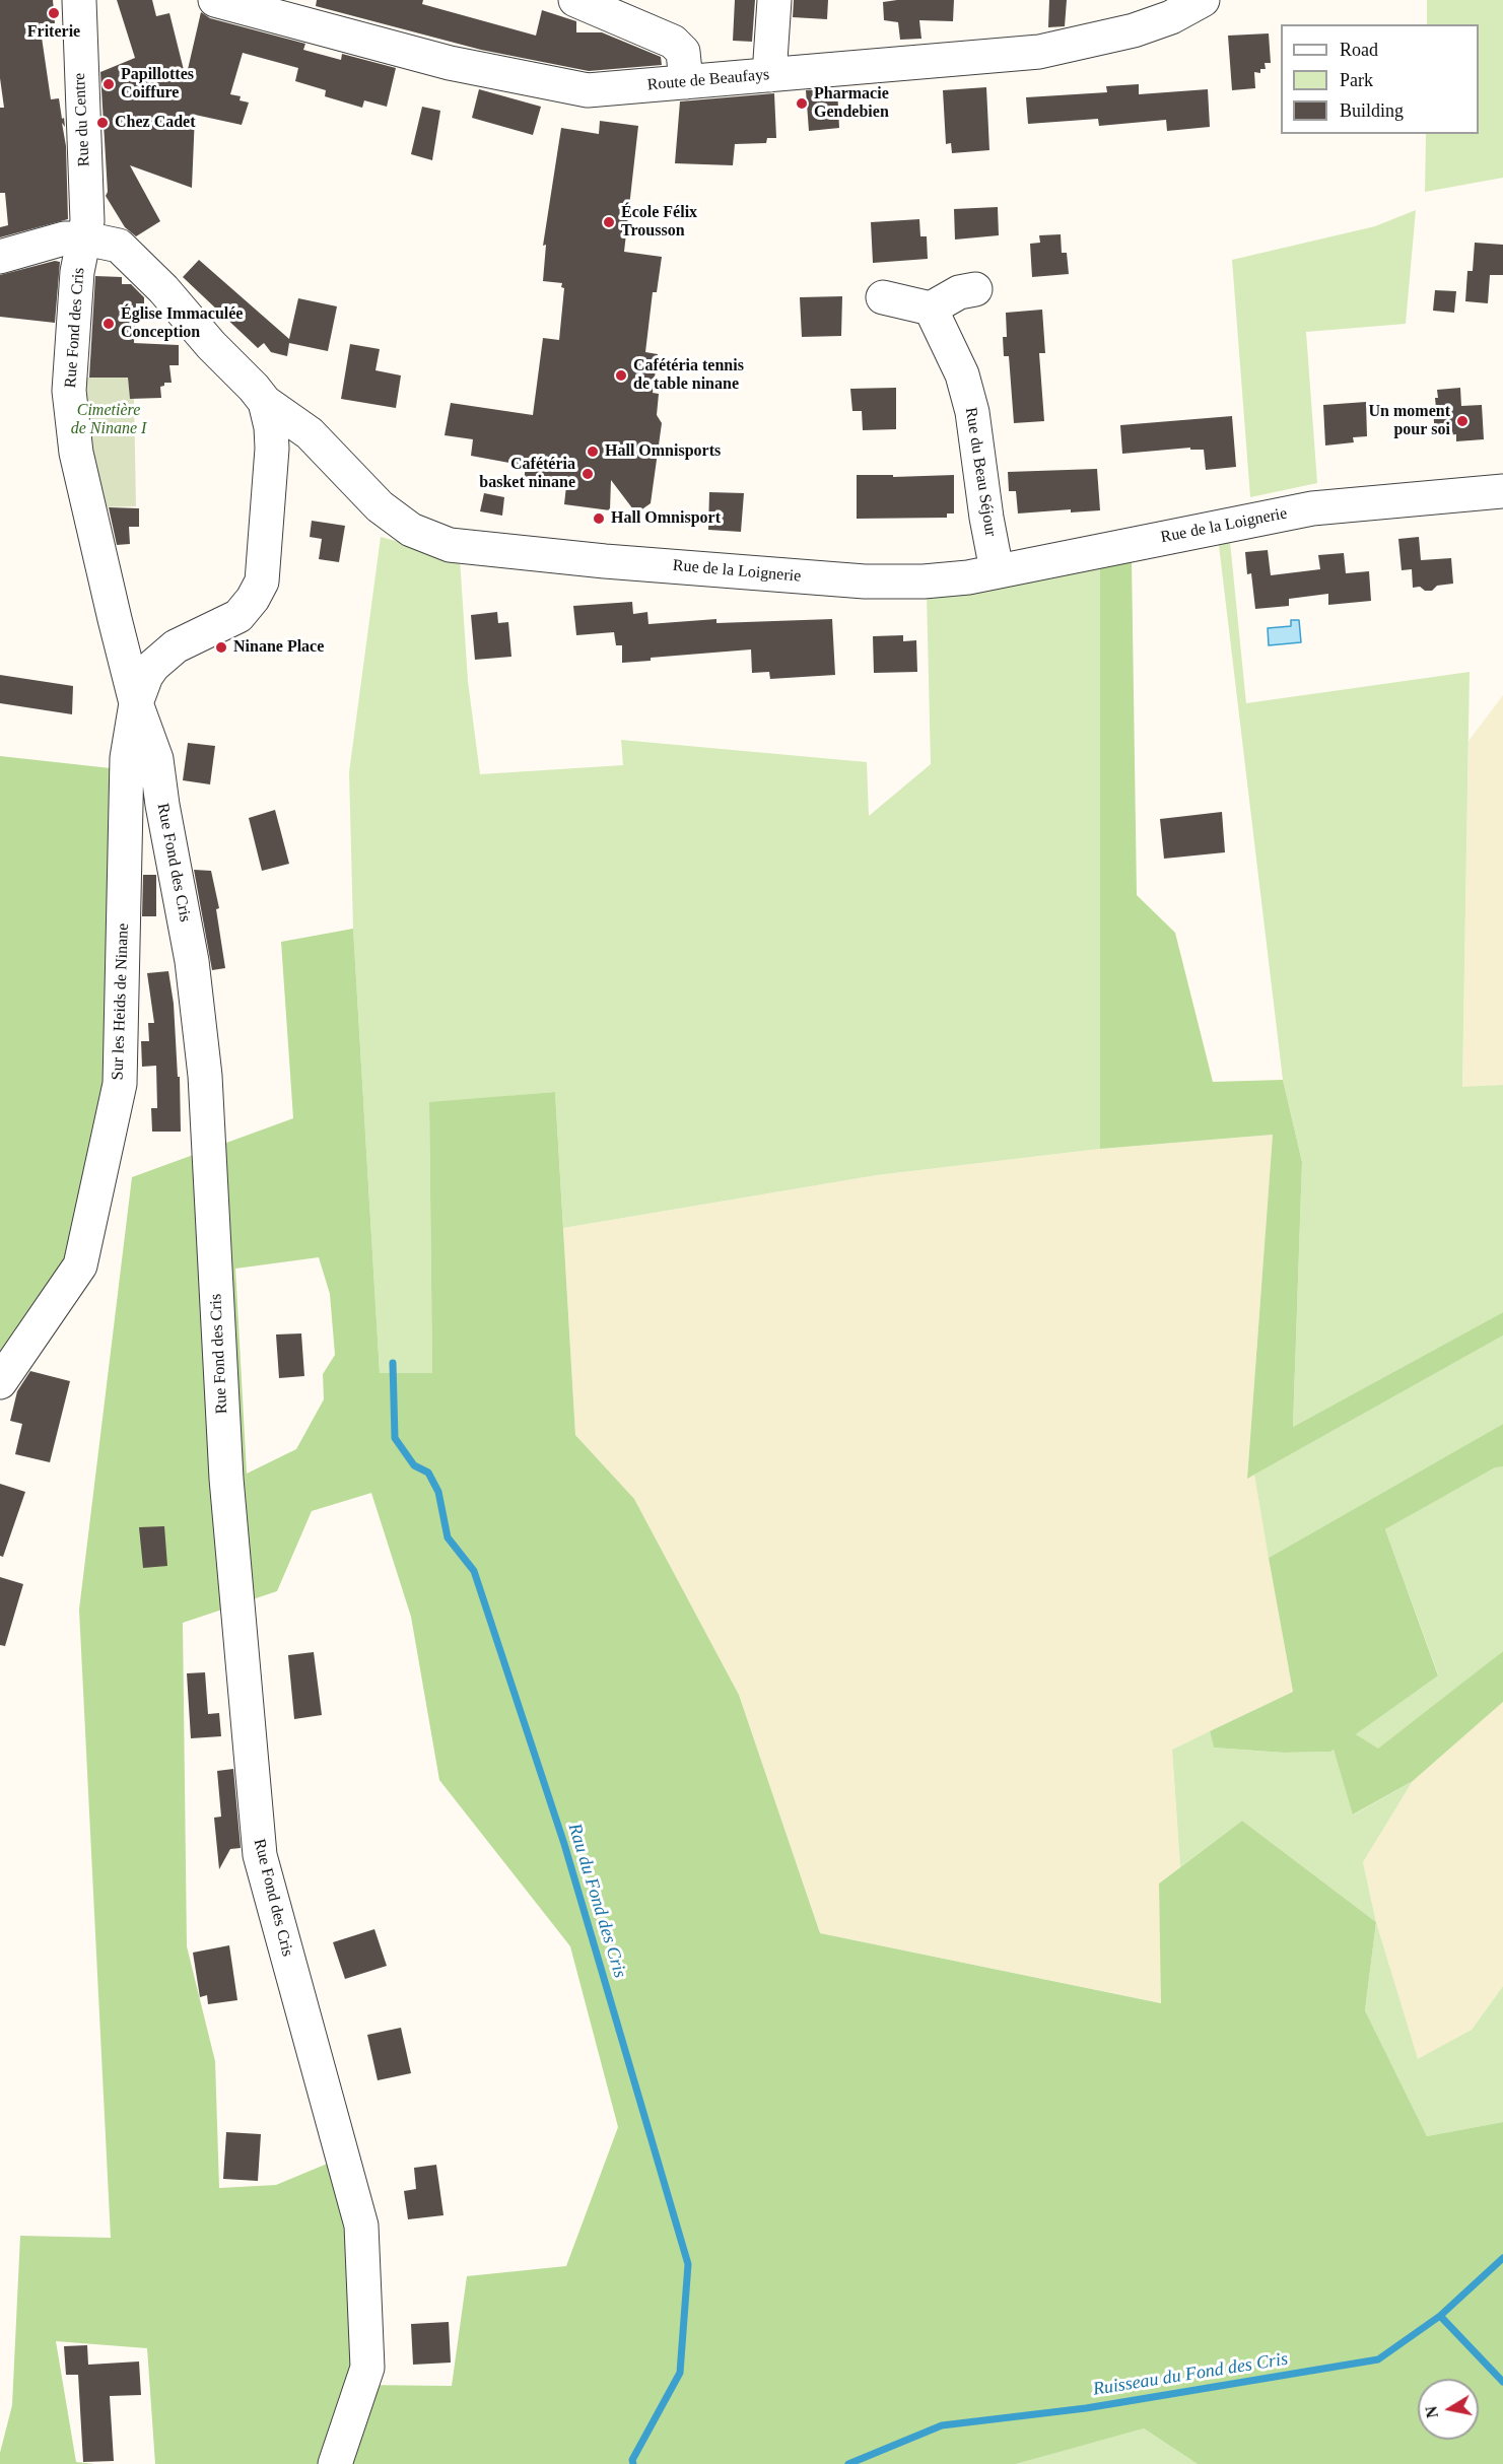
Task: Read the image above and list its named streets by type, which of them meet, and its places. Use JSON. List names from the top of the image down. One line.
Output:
{"streets":{"street":["Route de Beaufays","Rue du Centre","Rue Fond des Cris","Rue du Beau Séjour","Rue de la Loignerie","Sur les Heids de Ninane"]},"crossings":[["Rue du Centre","Rue Fond des Cris"],["Rue du Centre","Rue de la Loignerie"],["Rue Fond des Cris","Rue de la Loignerie"],["Rue Fond des Cris","Sur les Heids de Ninane"],["Rue du Beau Séjour","Rue de la Loignerie"]],"water":["Rau du Fond des Cris","Ruisseau du Fond des Cris"],"parks":["Cimetière de Ninane I"],"places":["Friterie","Papillottes Coiffure","Pharmacie Gendebien","Chez Cadet","École Félix Trousson","Église Immaculée Conception","Cafétéria tennis de table ninane","Un moment pour soi","Hall Omnisports","Cafétéria basket ninane","Hall Omnisport","Ninane Place"],"legend":["Road","Park","Building"],"north":"left"}
